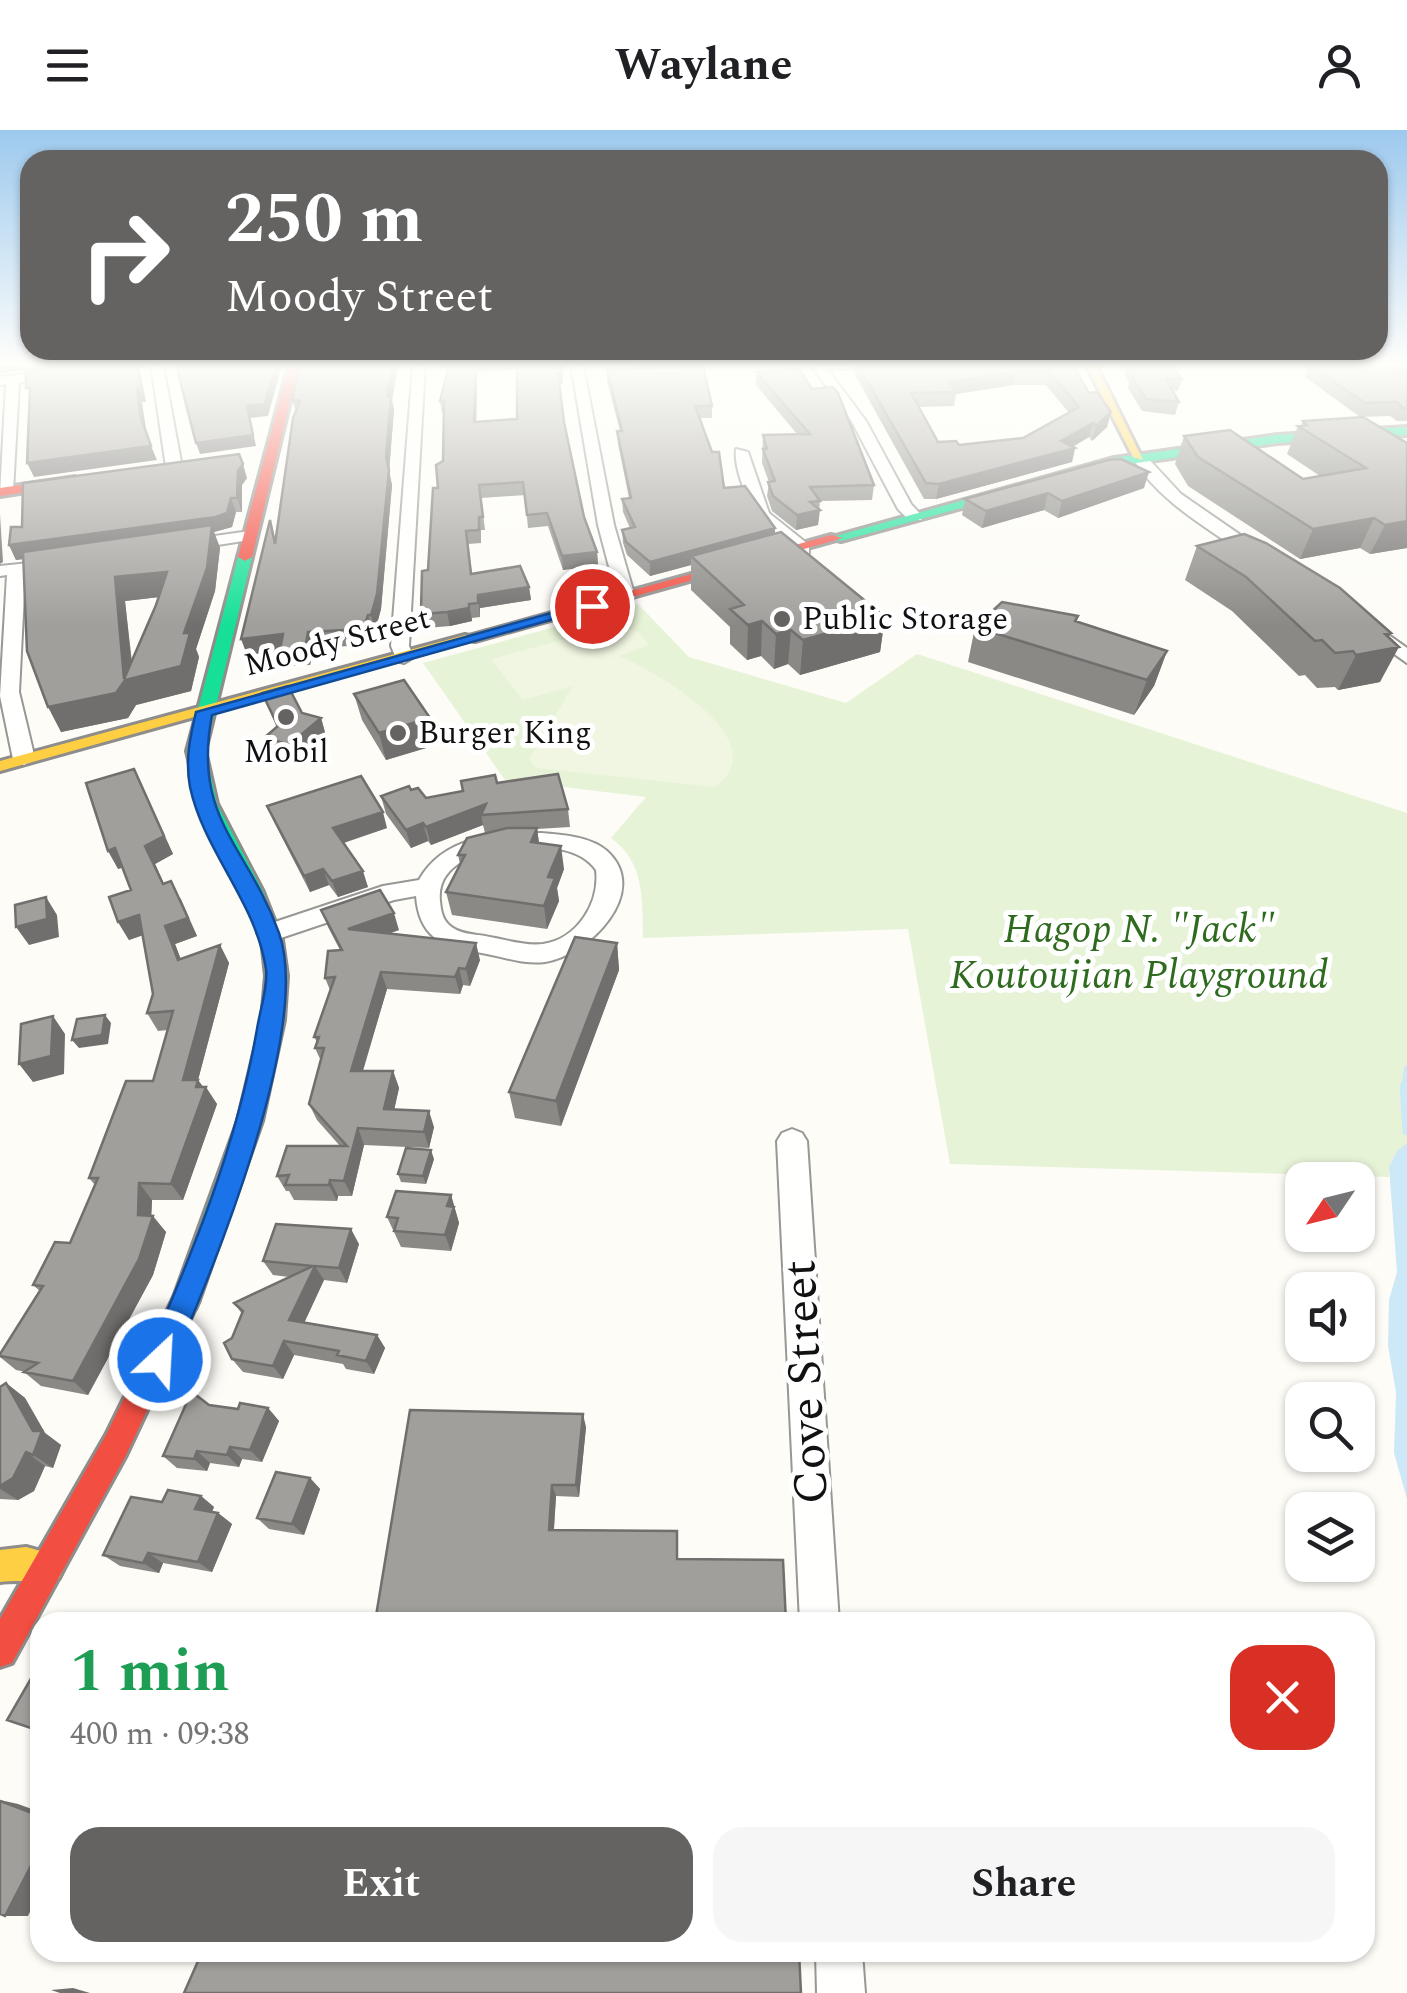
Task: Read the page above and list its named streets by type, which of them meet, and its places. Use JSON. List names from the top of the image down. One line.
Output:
{"streets":{"street":["Moody Street","Cove Street"]},"parks":["Hagop N. \"Jack\" Koutoujian Playground"],"places":["Public Storage","Mobil","Burger King"],"north":"bottom left","page":{"header":"Waylane","turn":["250 m","Moody Street"],"heading":["1 min","400 m · 09:38"],"buttons":["Exit","Share"]}}
